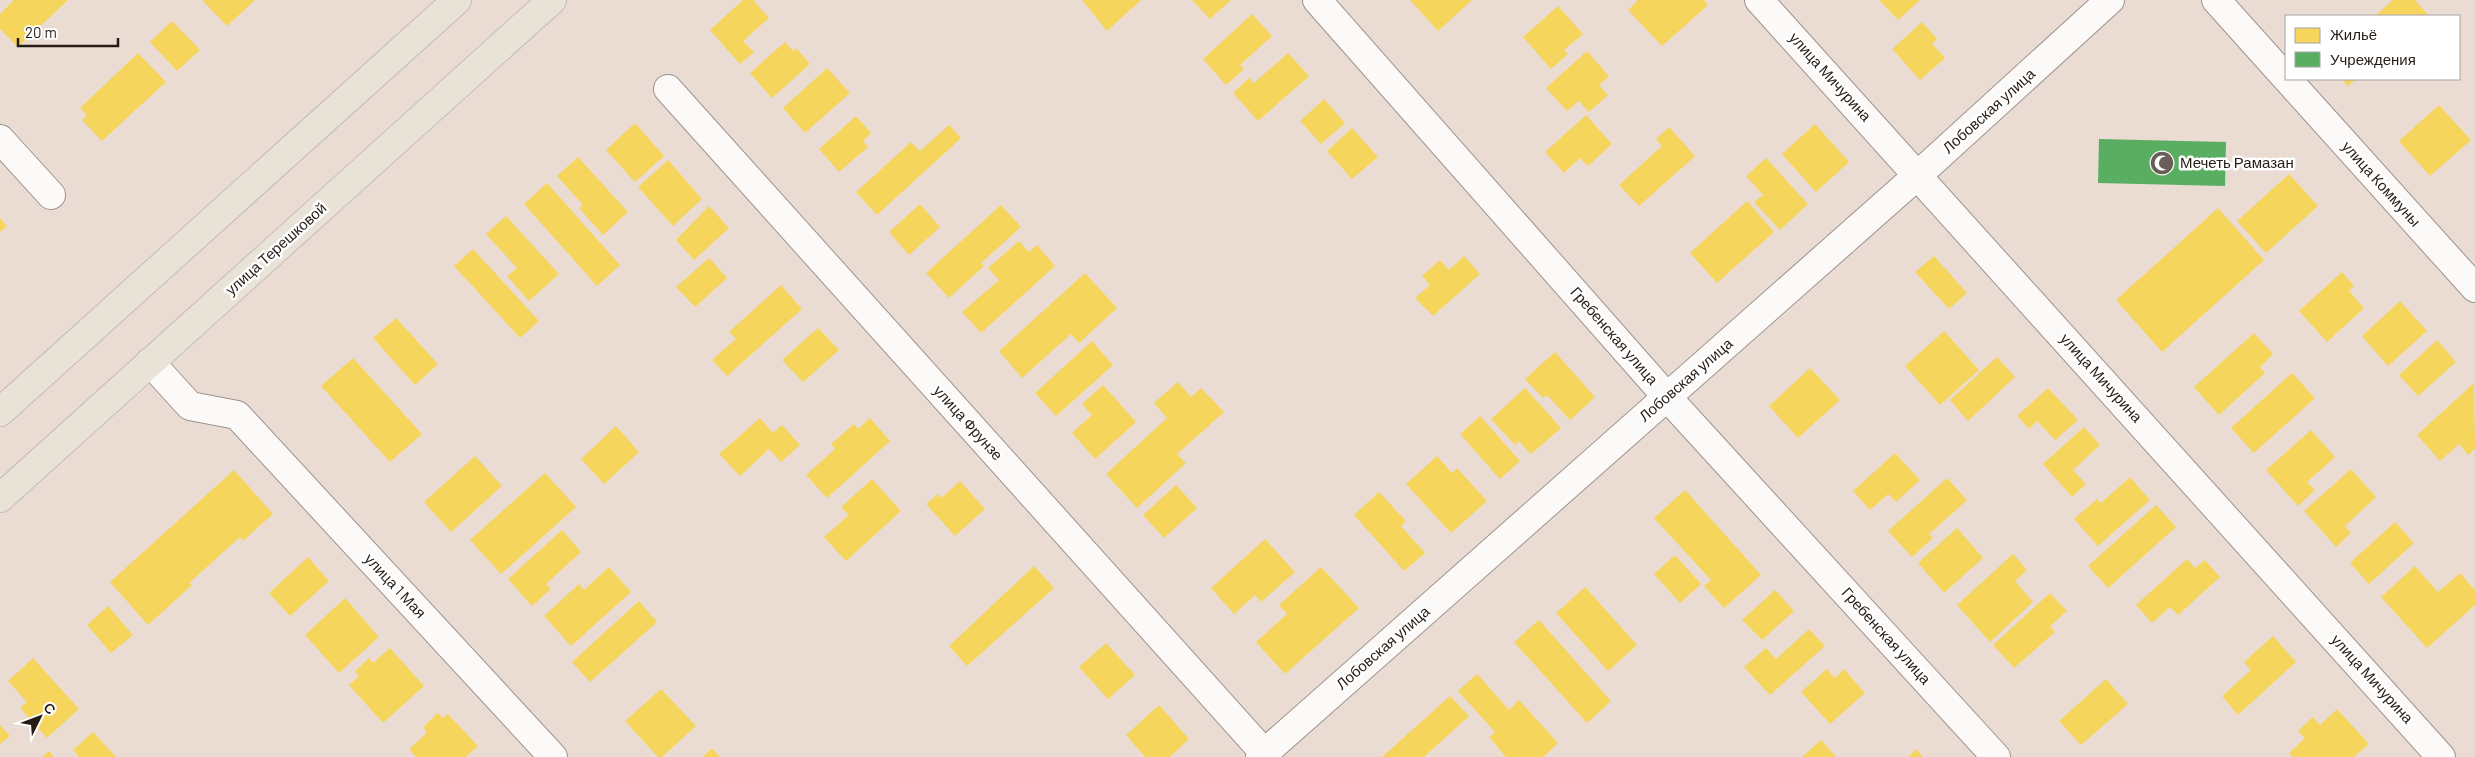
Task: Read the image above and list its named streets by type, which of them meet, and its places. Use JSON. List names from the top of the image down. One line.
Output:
{"streets":{"main road":["улица Терешковой"],"street":["улица Мичурина","Лобовская улица","улица Коммуны","Гребенская улица","улица Фрунзе","улица 1 Мая"]},"crossings":[["улица Мичурина","Лобовская улица"],["Лобовская улица","Гребенская улица"],["Лобовская улица","улица Фрунзе"],["улица Терешковой","улица 1 Мая"]],"places":{"mosque":["Мечеть Рамазан"]},"legend":["Жильё","Учреждения"],"scale_bar":"20 m","north":"top right"}
